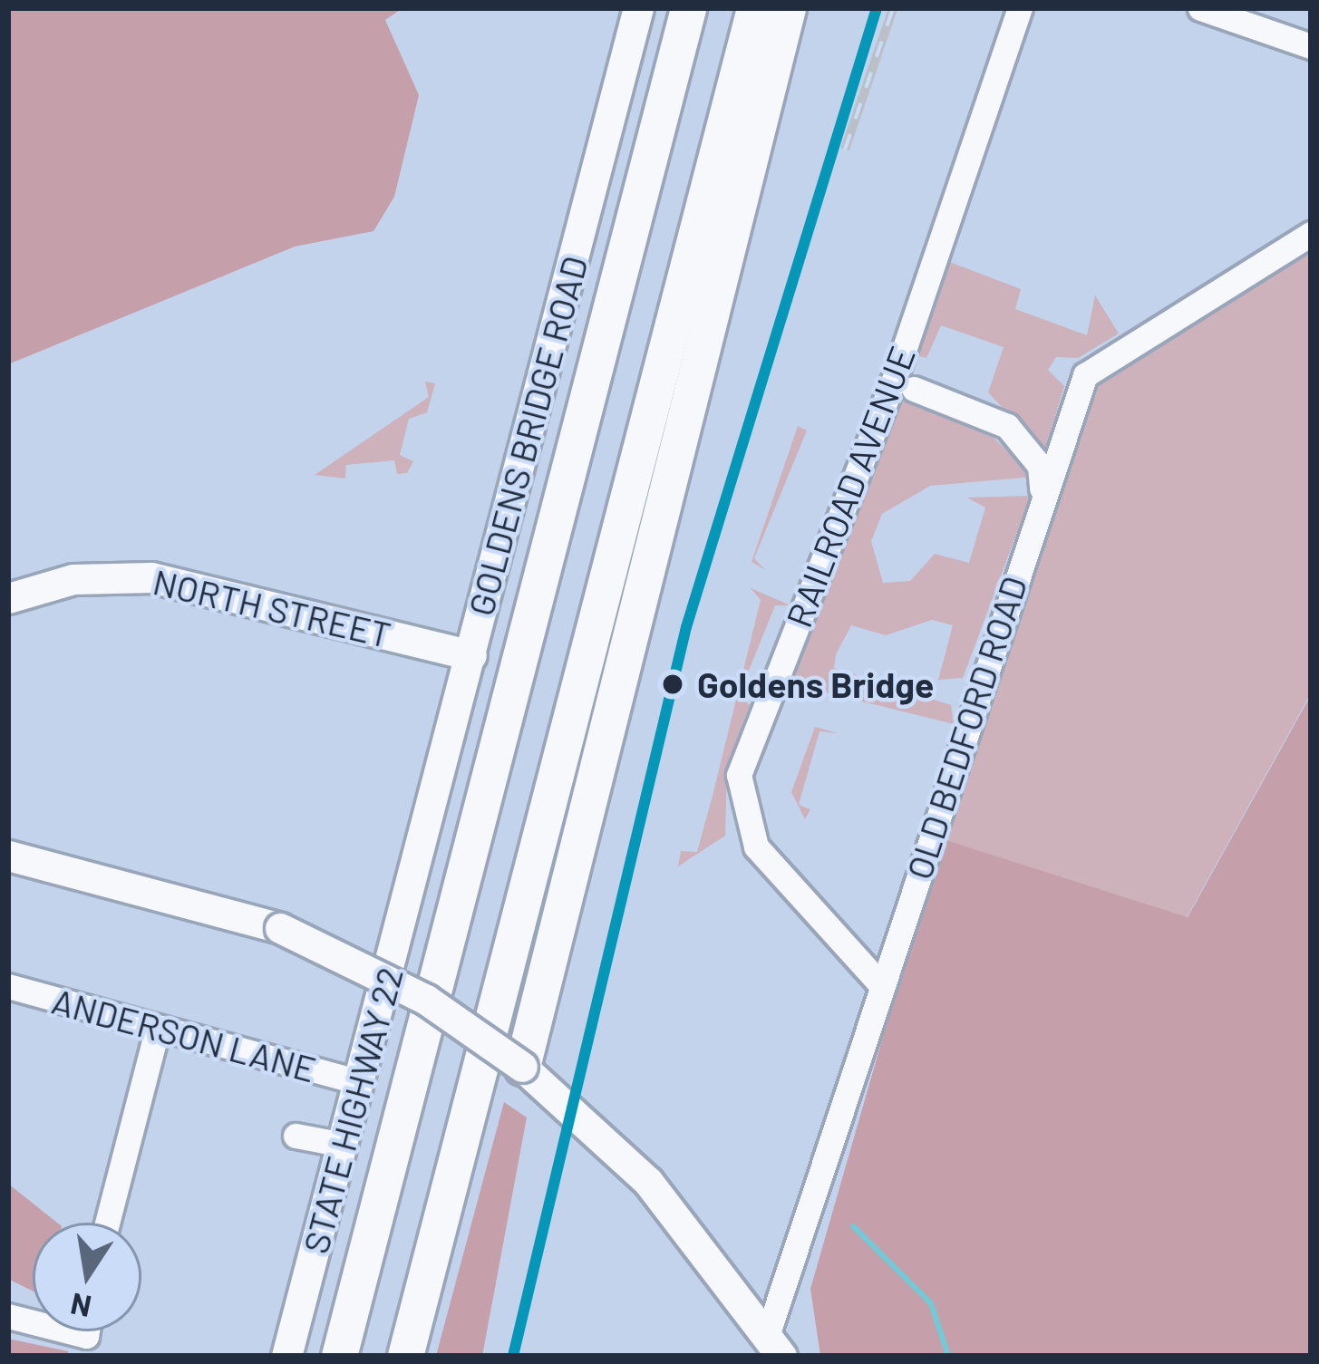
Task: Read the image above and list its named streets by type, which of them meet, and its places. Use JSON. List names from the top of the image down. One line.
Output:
{"streets":{"main road":["GOLDENS BRIDGE ROAD","NORTH STREET","STATE HIGHWAY 22"],"street":["RAILROAD AVENUE","OLD BEDFORD ROAD","ANDERSON LANE"]},"crossings":[["GOLDENS BRIDGE ROAD","NORTH STREET"],["GOLDENS BRIDGE ROAD","STATE HIGHWAY 22"],["RAILROAD AVENUE","OLD BEDFORD ROAD"],["ANDERSON LANE","STATE HIGHWAY 22"]],"places":["Goldens Bridge"],"north":"bottom"}
